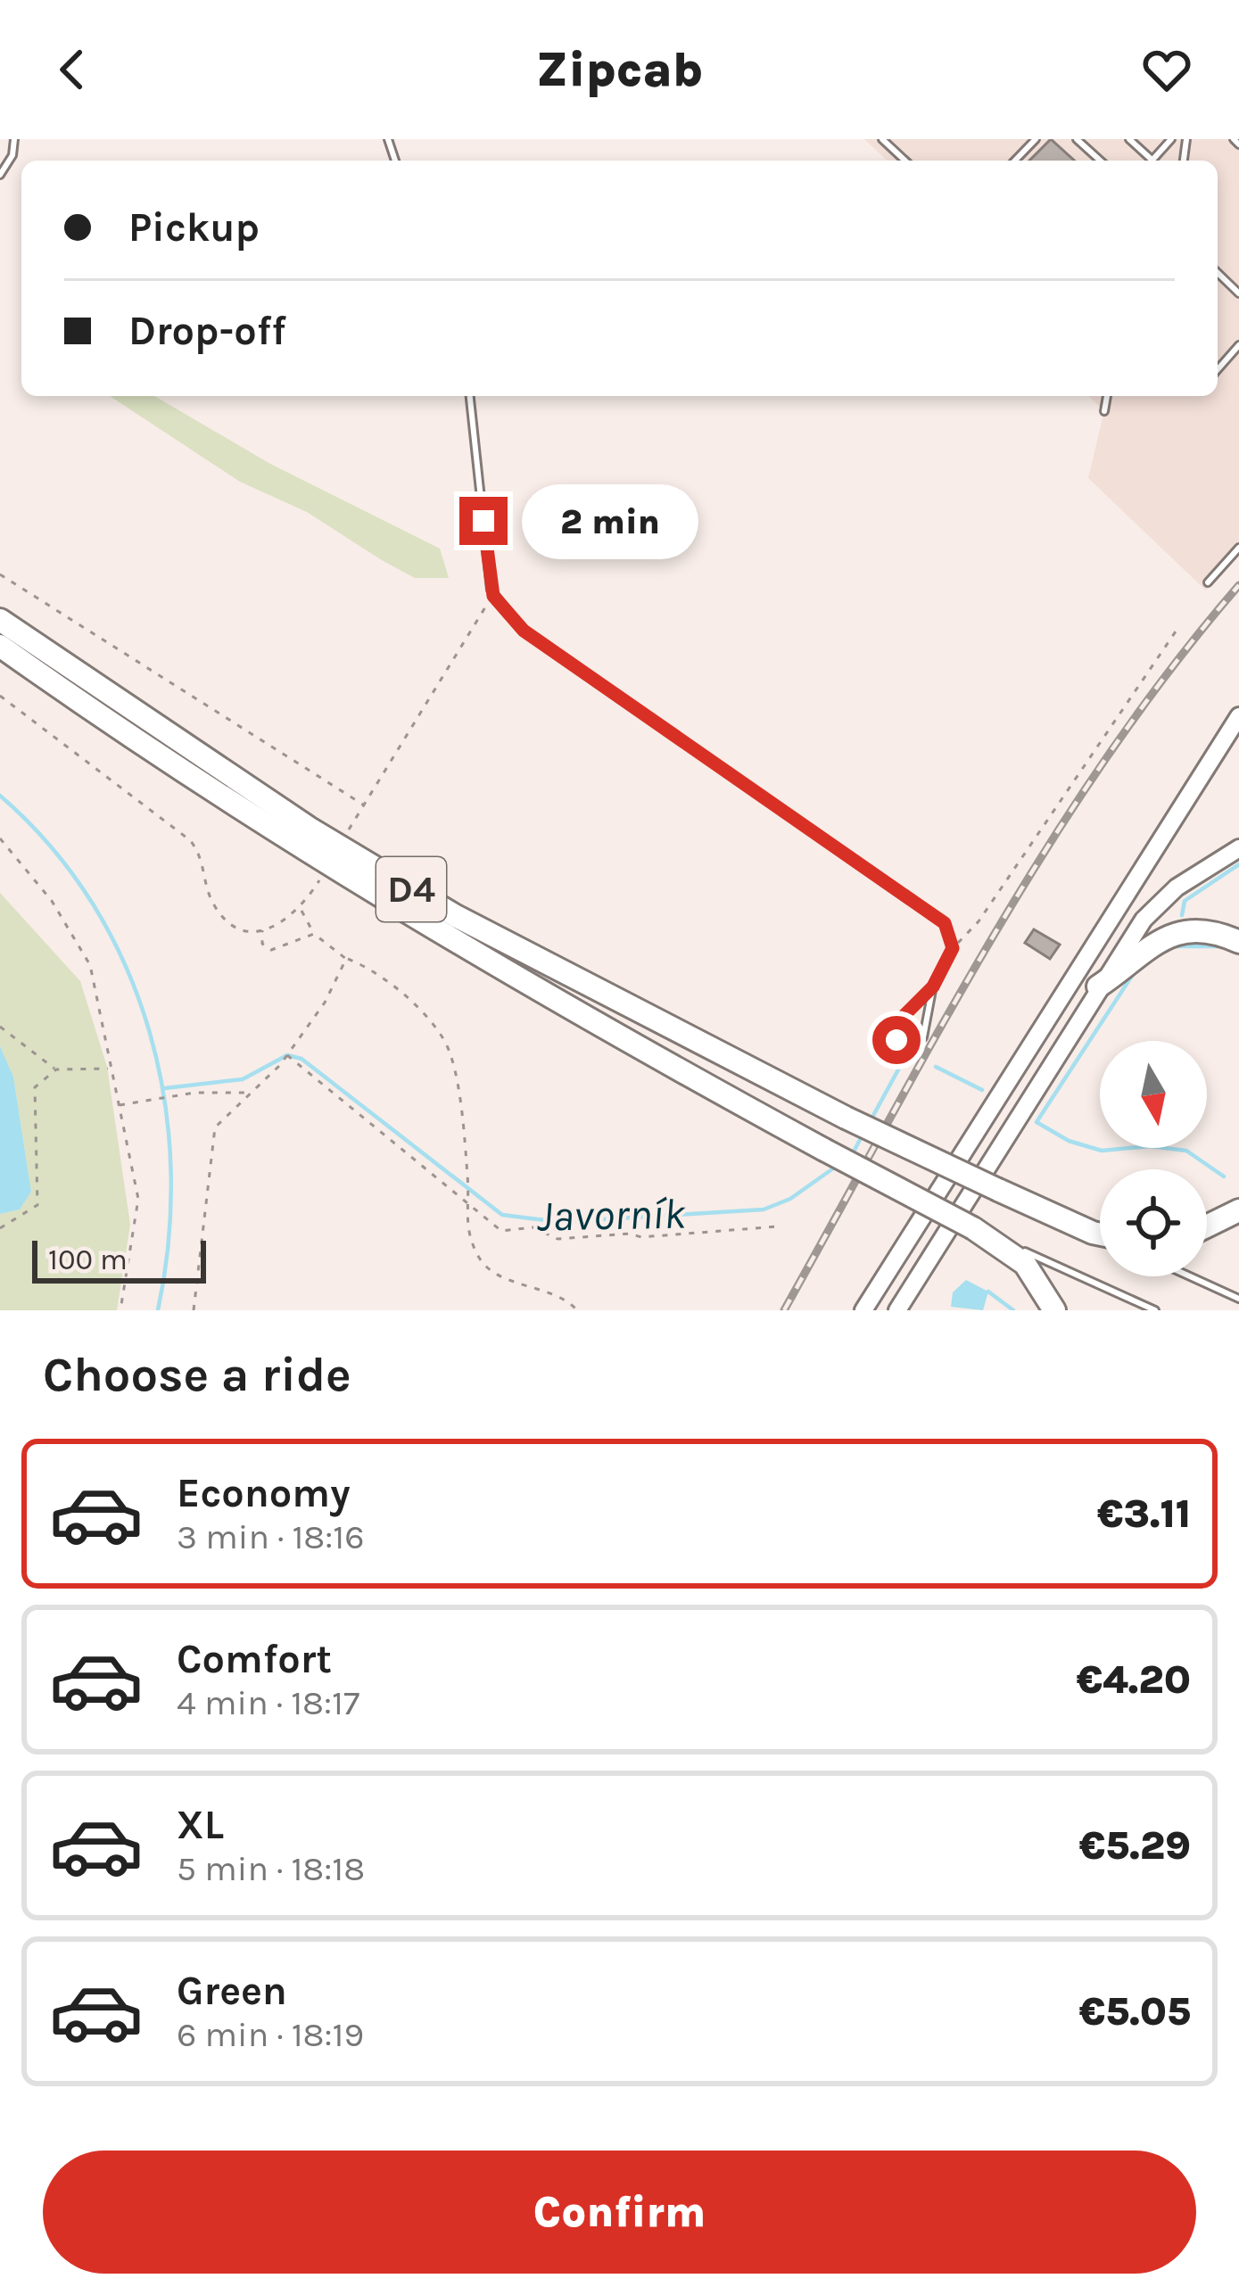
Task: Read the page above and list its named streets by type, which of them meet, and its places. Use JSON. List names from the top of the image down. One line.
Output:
{"streets":{"highway":["D4"]},"water":["Javorník"],"scale_bar":"100 m","north":"bottom","page":{"header":"Zipcab","banner":["Pickup","Drop-off"],"bubble":"2 min","scale":"100 m","heading":"Choose a ride","list":[{"name":"Economy","note":"3 min · 18:16","value":"€3.11"},{"name":"Comfort","note":"4 min · 18:17","value":"€4.20"},{"name":"XL","note":"5 min · 18:18","value":"€5.29"},{"name":"Green","note":"6 min · 18:19","value":"€5.05"}],"buttons":"Confirm"}}
